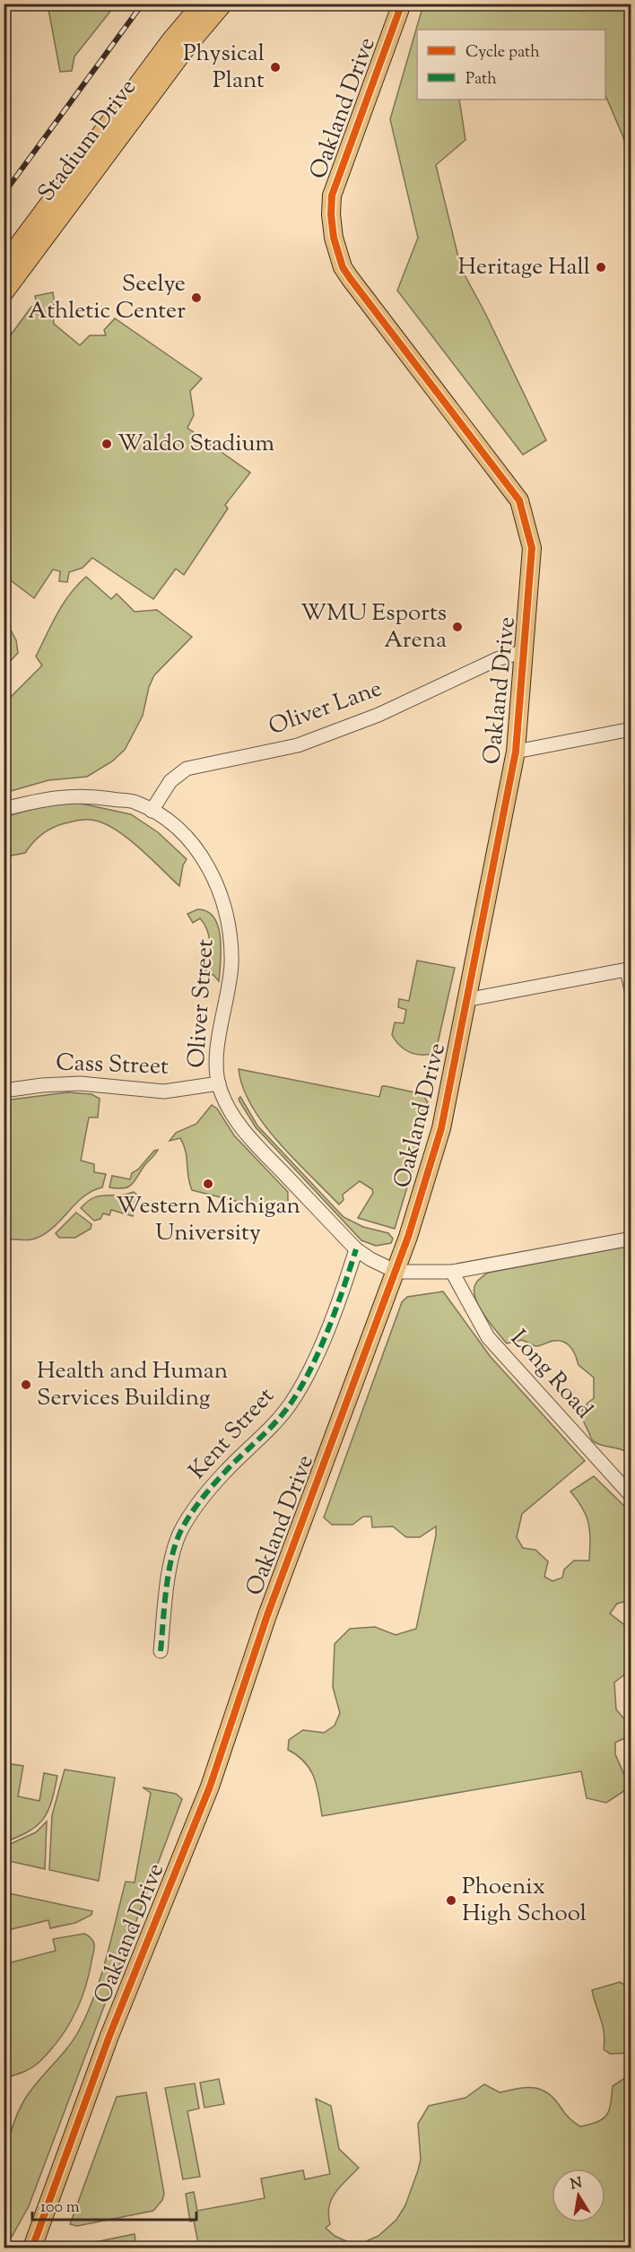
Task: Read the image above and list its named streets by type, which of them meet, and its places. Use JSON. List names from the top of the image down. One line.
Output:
{"streets":{"main road":["Oakland Drive","Stadium Drive"],"street":["Oliver Lane","Oliver Street","Cass Street","Long Road","Kent Street"]},"crossings":[["Oakland Drive","Oliver Lane"],["Oakland Drive","Oliver Street"],["Oliver Lane","Oliver Street"],["Oliver Street","Cass Street"],["Oliver Street","Kent Street"]],"places":["Physical Plant","Heritage Hall","Seelye Athletic Center","Waldo Stadium","WMU Esports Arena","Western Michigan University","Health and Human Services Building","Phoenix High School"],"legend":["Cycle path","Path"],"scale_bar":"100 m","north":"top"}
